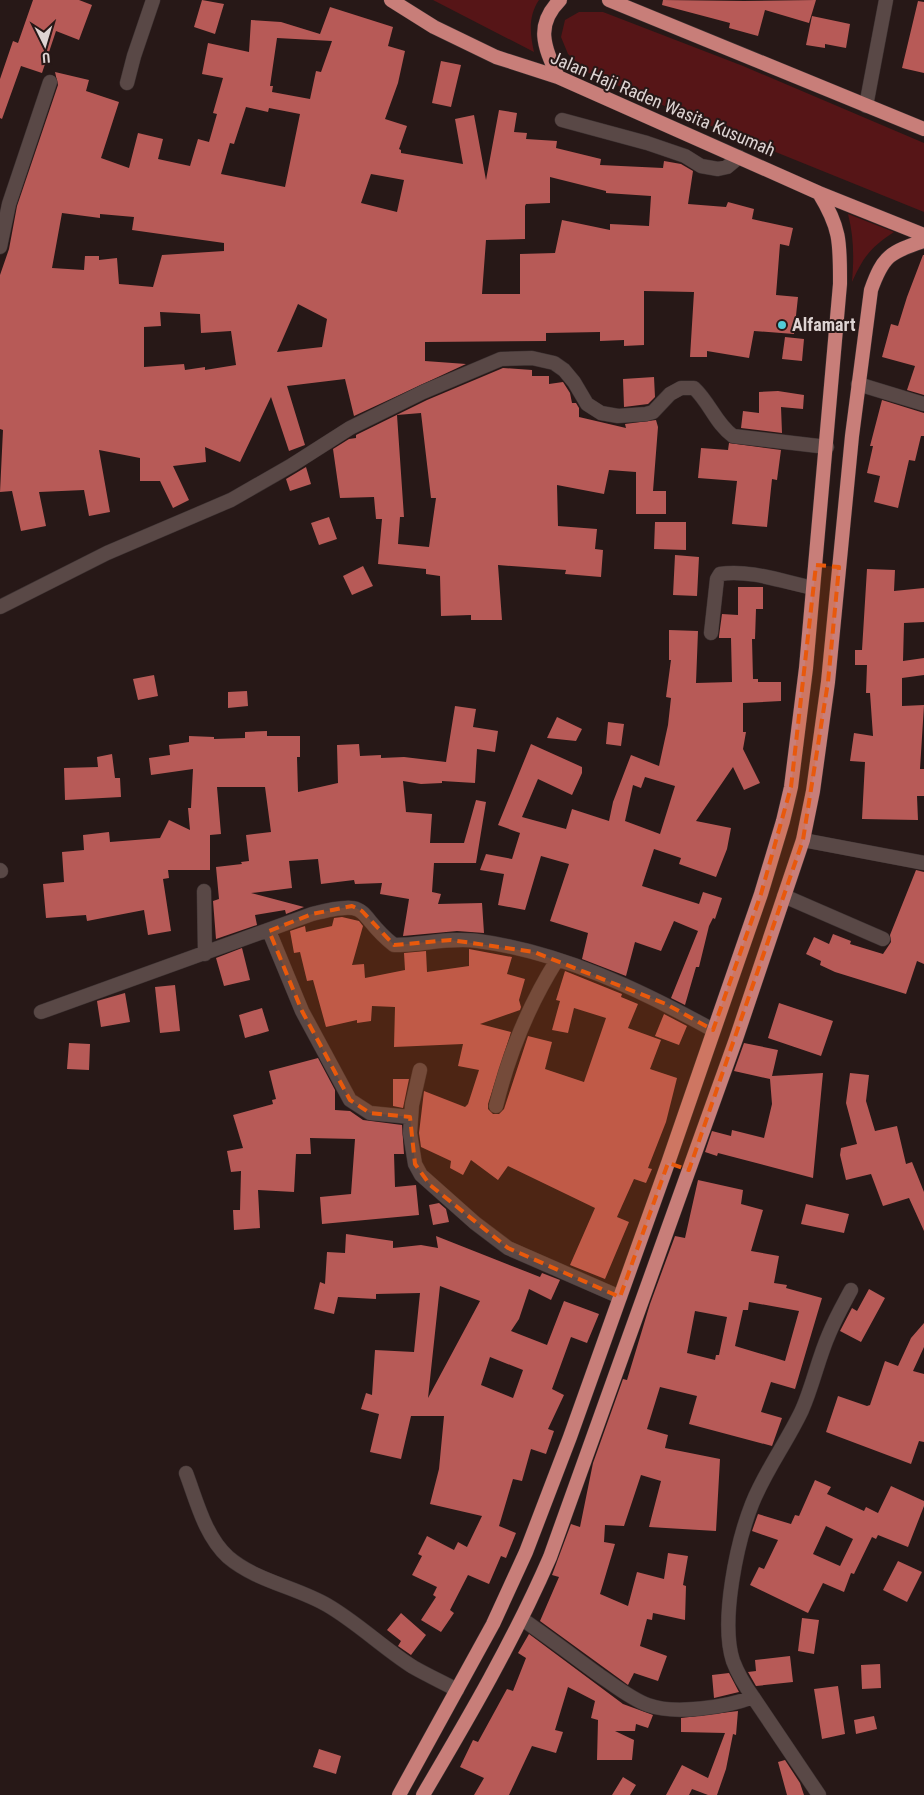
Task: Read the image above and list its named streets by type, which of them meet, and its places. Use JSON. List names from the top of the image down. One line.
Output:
{"streets":{"highway":["Jalan Haji Raden Wasita Kusumah"]},"places":["Alfamart"],"north":"bottom"}
